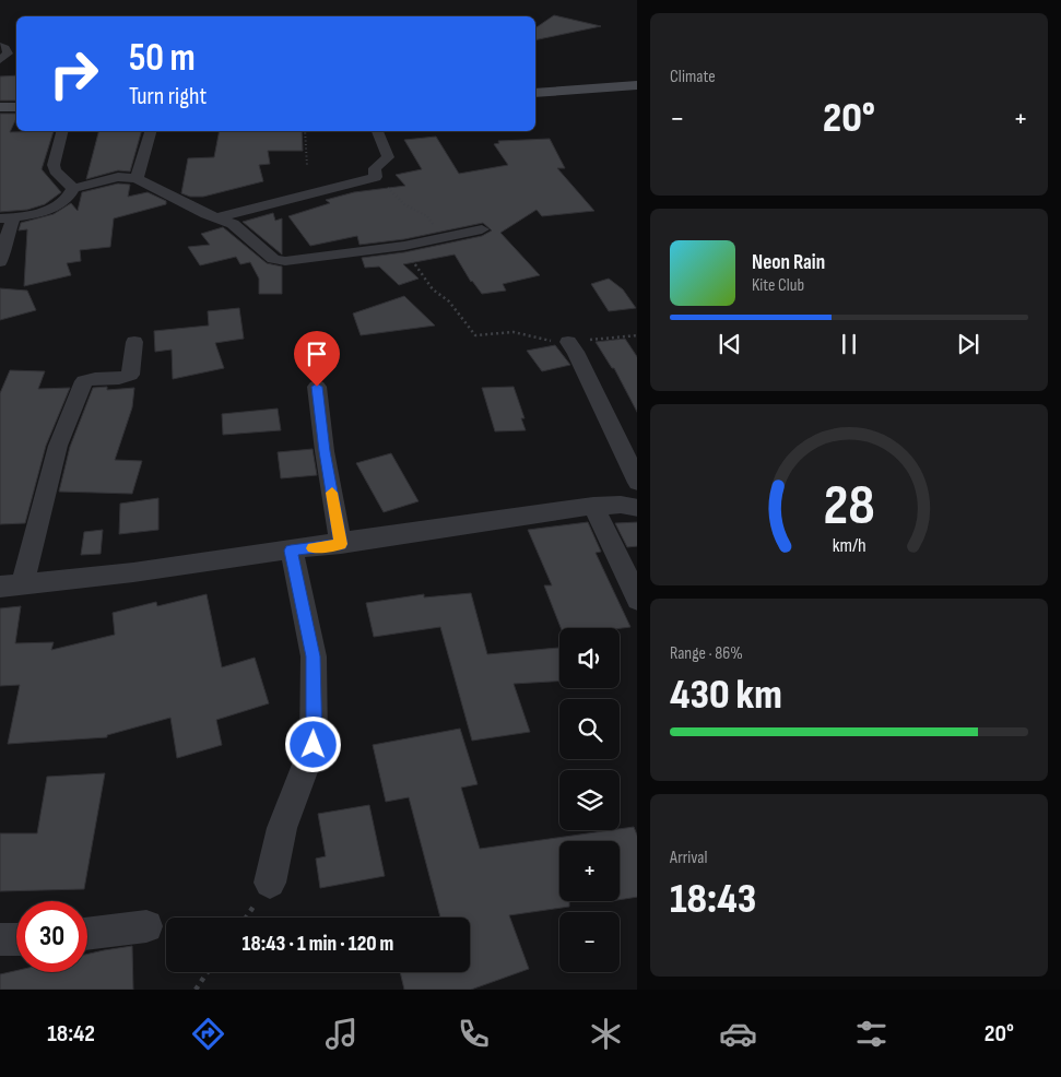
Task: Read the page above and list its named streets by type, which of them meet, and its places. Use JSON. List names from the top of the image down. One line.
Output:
{"page":{"tile":["Climate",["Range · 86%","430 km"],["Arrival","18:43"]],"turn":["50 m","Turn right"],"heat":["−","20°","+"],"song":["Neon Rain","Kite Club"],"map_buttons":["+","−"],"limit":"30","trip":"18:43 · 1 min · 120 m","tabs":["18:42","20°"],"gauge":["28","km/h"]}}
